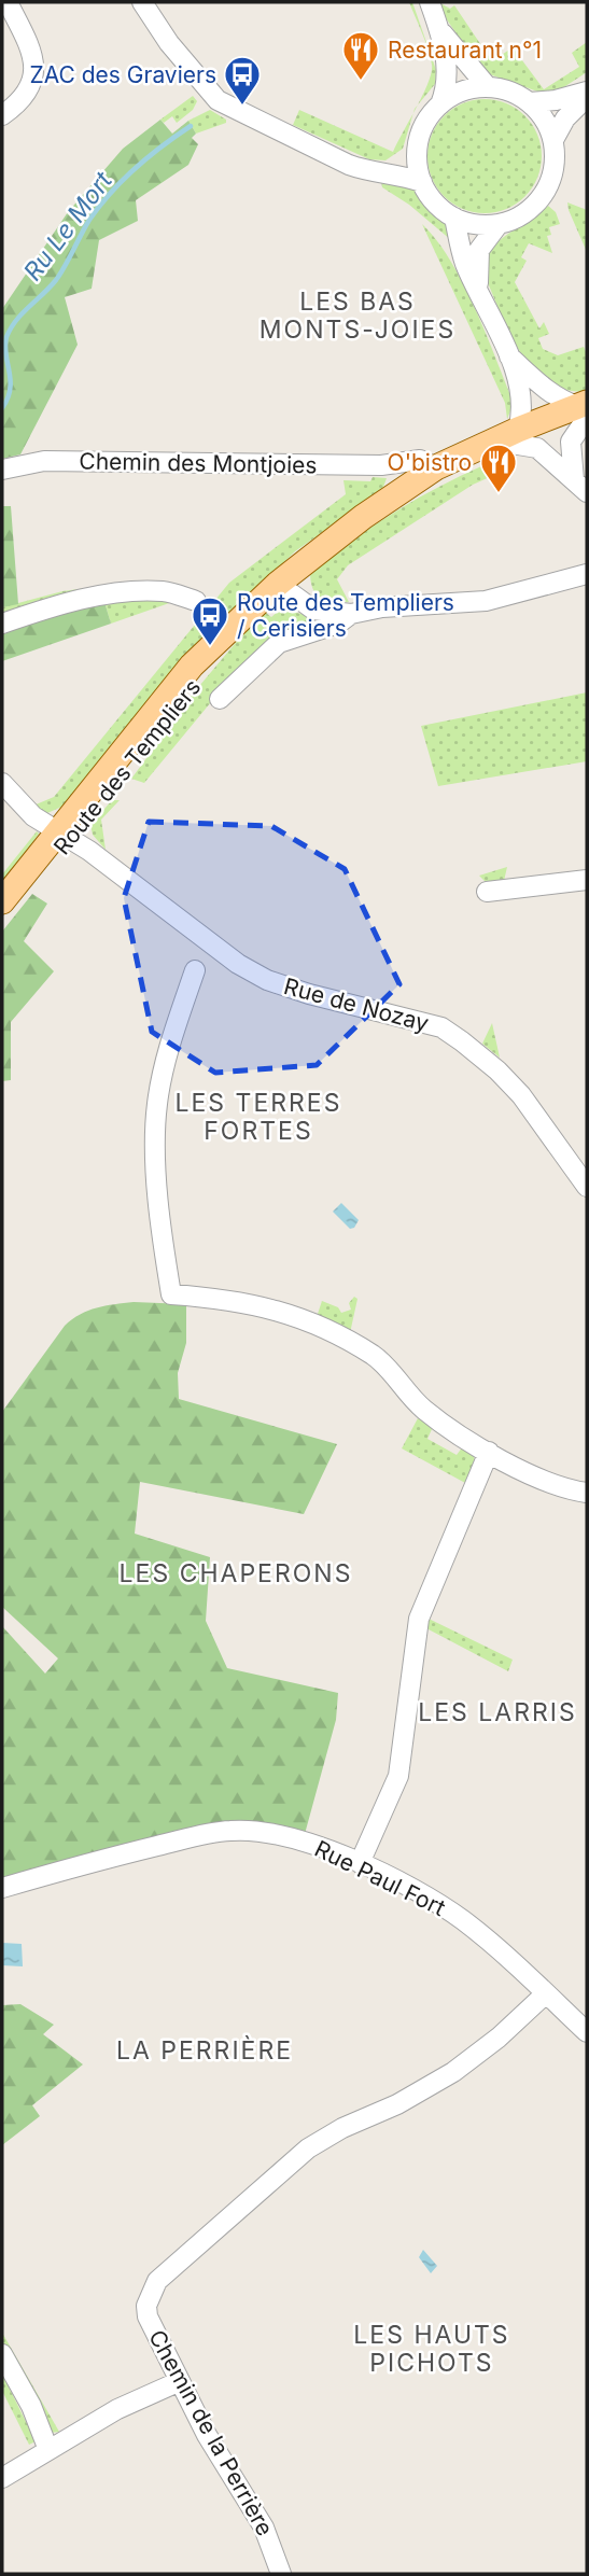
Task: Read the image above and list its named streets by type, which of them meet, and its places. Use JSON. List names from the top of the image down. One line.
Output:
{"streets":{"main road":["Route des Templiers"],"street":["Chemin des Montjoies","Rue de Nozay","Rue Paul Fort","Chemin de la Perrière"]},"crossings":[["Chemin des Montjoies","Route des Templiers"],["Route des Templiers","Rue de Nozay"],["Rue Paul Fort","Chemin de la Perrière"]],"districts":["LES BAS MONTS-JOIES","LES TERRES FORTES","LES CHAPERONS","LES LARRIS","LA PERRIÈRE","LES HAUTS PICHOTS"],"water":["Ru Le Mort"],"places":{"restaurant":["Restaurant n°1","O'bistro"],"bus stop":["ZAC des Graviers","Route des Templiers / Cerisiers"]}}
